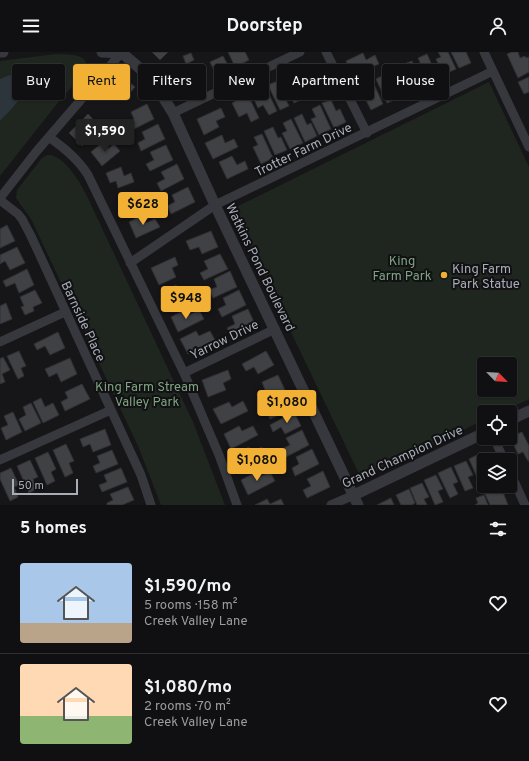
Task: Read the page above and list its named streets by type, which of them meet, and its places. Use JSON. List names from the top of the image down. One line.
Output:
{"streets":{"street":["Trotter Farm Drive","Watkins Pond Boulevard","Barnside Place","Yarrow Drive","Grand Champion Drive"]},"crossings":[["Trotter Farm Drive","Watkins Pond Boulevard"],["Watkins Pond Boulevard","Yarrow Drive"],["Watkins Pond Boulevard","Grand Champion Drive"]],"parks":["King Farm Park","King Farm Stream Valley Park"],"places":["King Farm Park Statue"],"scale_bar":"50 m","north":"bottom right","page":{"header":"Doorstep","chip":["Buy","Rent","Filters","New","Apartment","House"],"price":["$1,590","$628","$948","$1,080","$1,080"],"scale":"50 m","heading":"5 homes","list":[{"name":"$1,590/mo","note":"5 rooms · 158 m² · Creek Valley Lane"},{"name":"$1,080/mo","note":"2 rooms · 70 m² · Creek Valley Lane"}]}}
